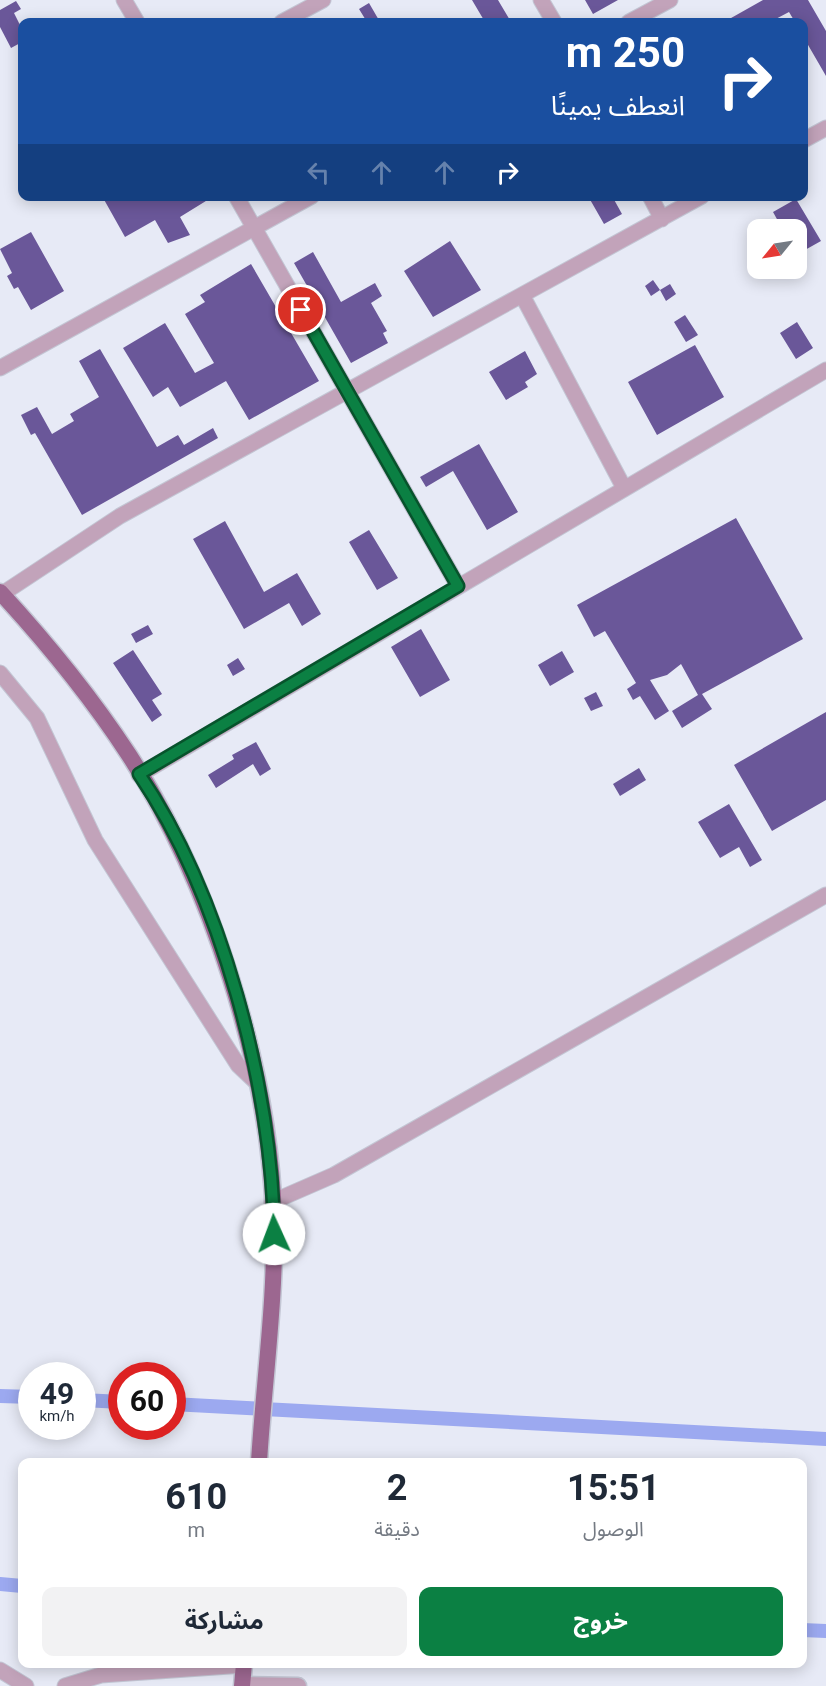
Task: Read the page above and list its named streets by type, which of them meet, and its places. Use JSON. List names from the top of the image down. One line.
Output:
{"north":"bottom left","page":{"turn":["250 m","انعطف يمينًا"],"speed":"49 km/h","limit":"60","eta":["15:51","الوصول","2","دقيقة","610","m"],"buttons":["خروج","مشاركة"]}}
